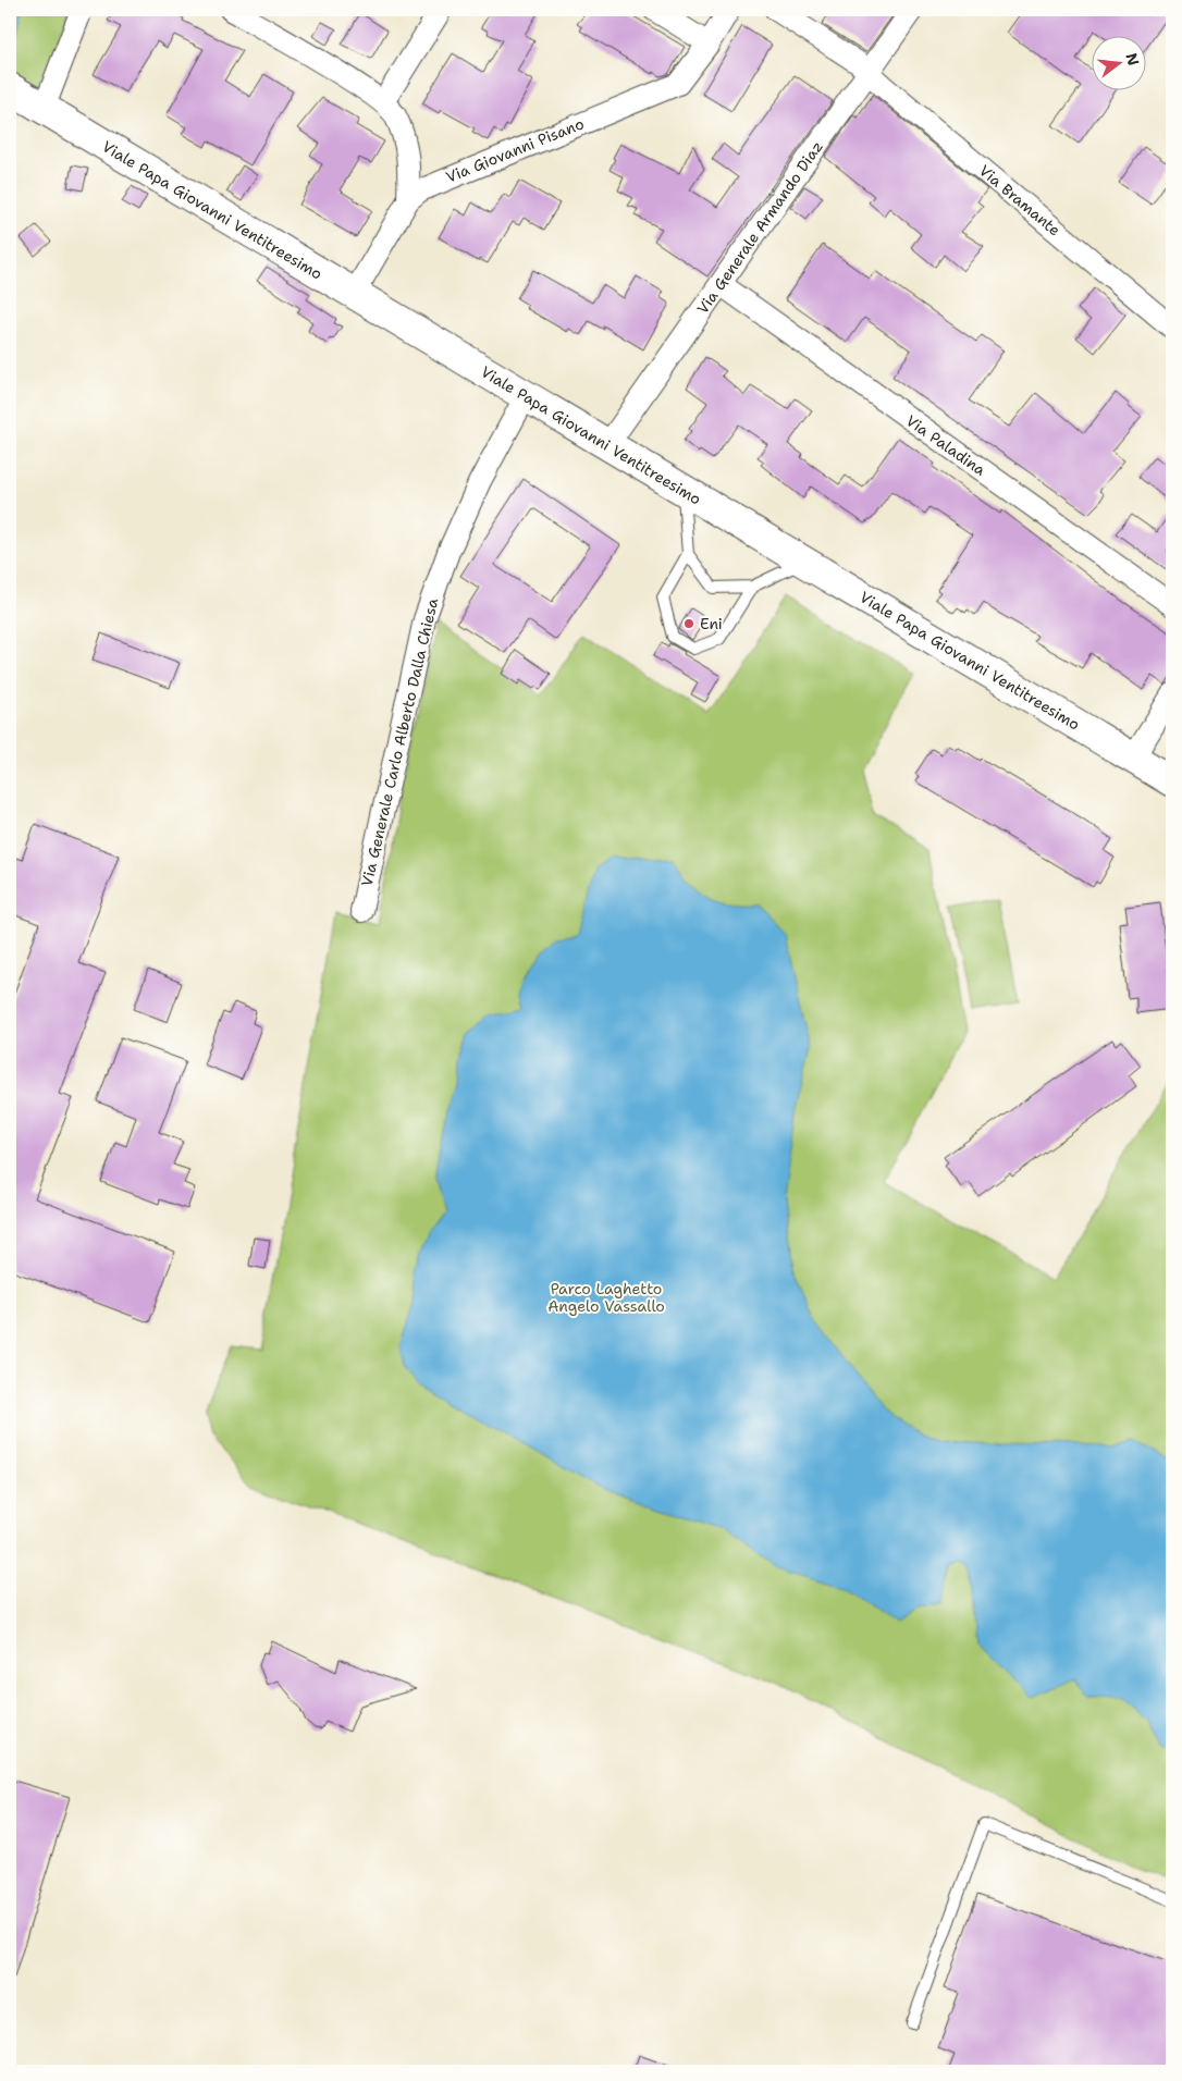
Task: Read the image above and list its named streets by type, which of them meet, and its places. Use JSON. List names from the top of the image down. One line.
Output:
{"streets":{"street":["Via Giovanni Pisano","Via Bramante","Viale Papa Giovanni Ventitreesimo","Via Generale Armando Diaz","Via Paladina","Via Generale Carlo Alberto Dalla Chiesa"]},"crossings":[["Via Giovanni Pisano","Viale Papa Giovanni Ventitreesimo"],["Via Bramante","Via Generale Armando Diaz"],["Viale Papa Giovanni Ventitreesimo","Via Generale Armando Diaz"],["Viale Papa Giovanni Ventitreesimo","Via Generale Carlo Alberto Dalla Chiesa"],["Via Generale Armando Diaz","Via Paladina"]],"parks":["Parco Laghetto Angelo Vassallo"],"places":["Eni"],"north":"right"}
